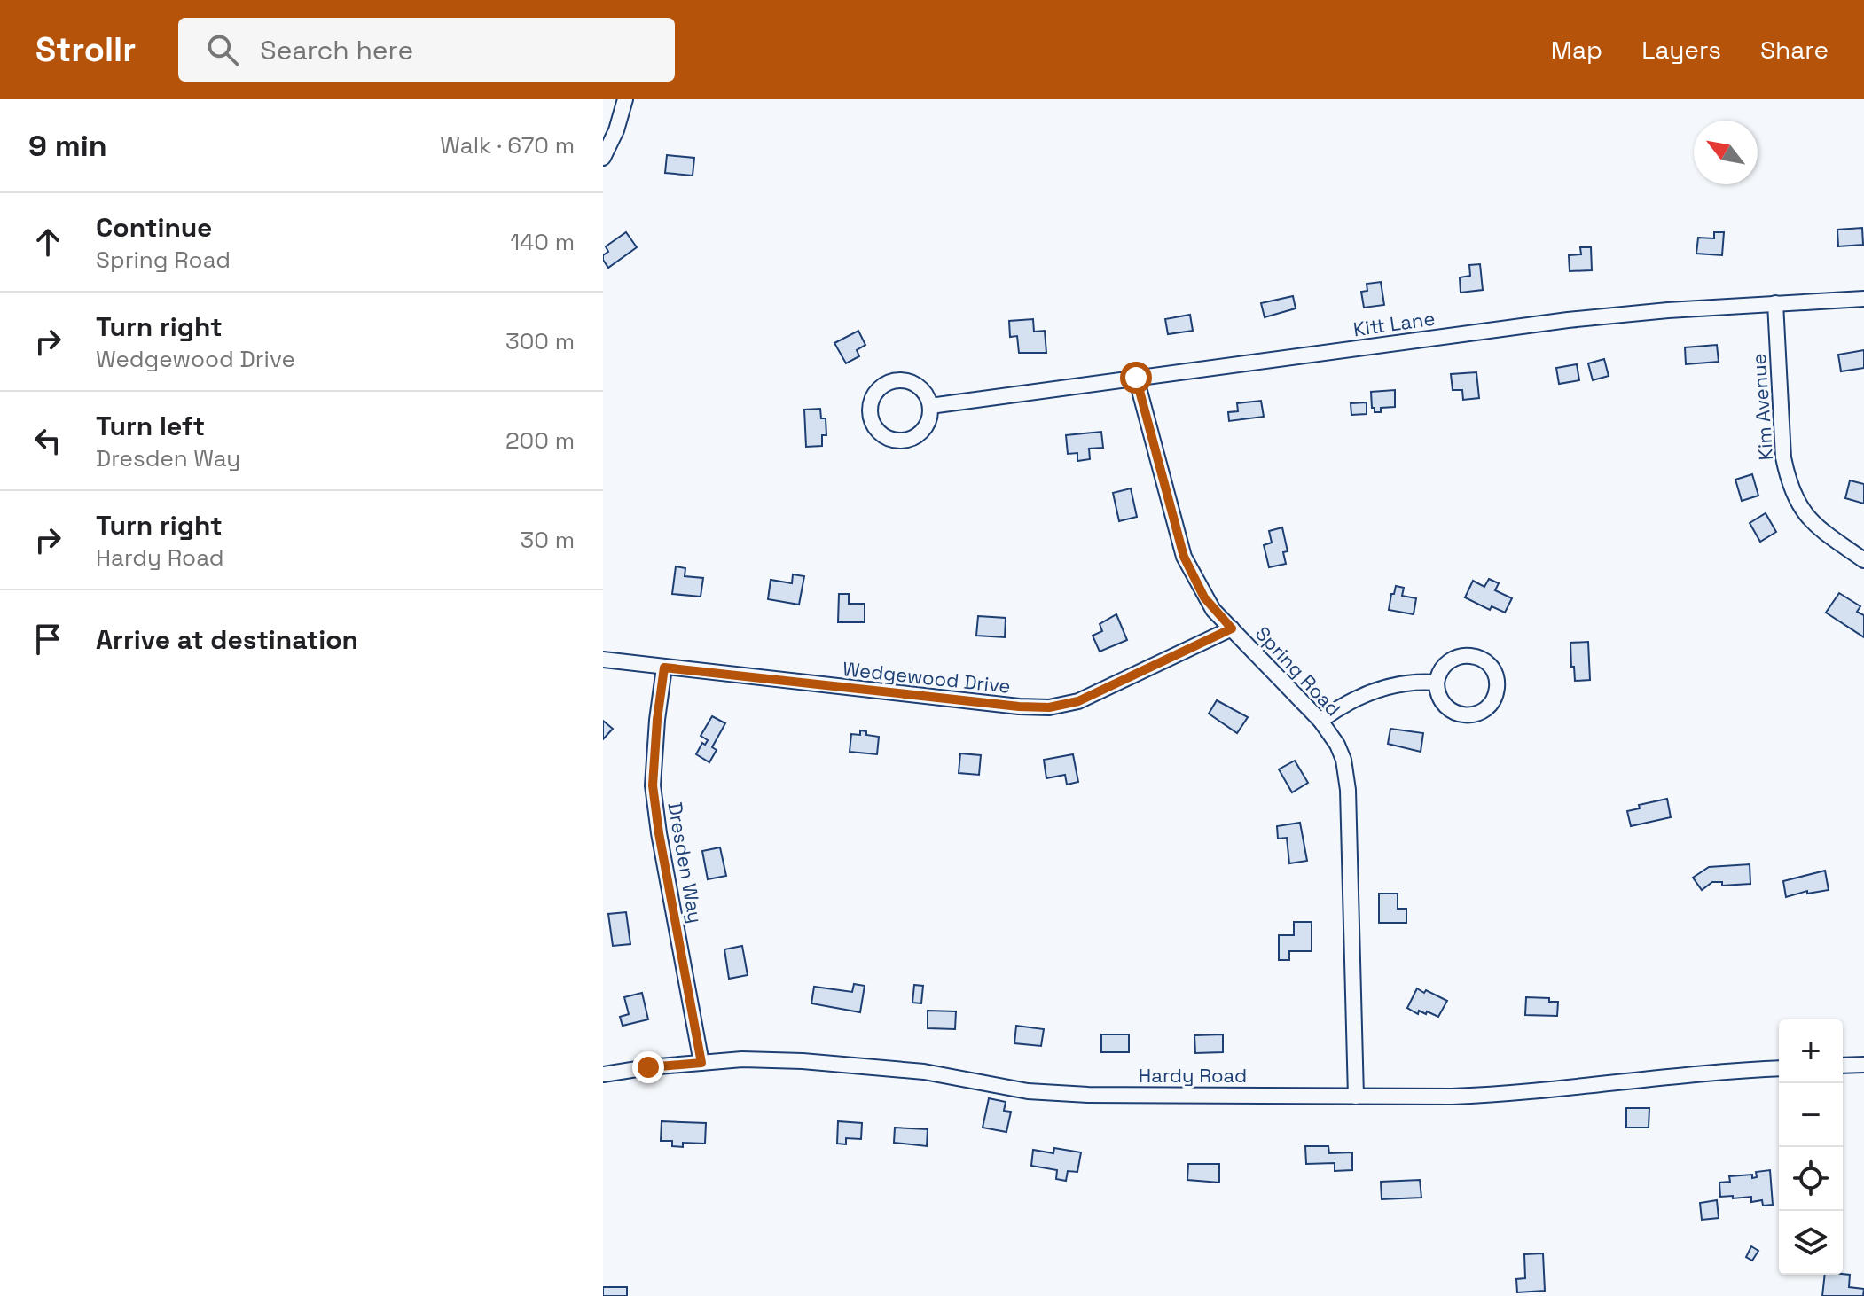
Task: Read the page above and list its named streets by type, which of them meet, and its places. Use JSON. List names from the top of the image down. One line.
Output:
{"streets":{"street":["Kitt Lane","Kim Avenue","Spring Road","Wedgewood Drive","Dresden Way","Hardy Road"]},"crossings":[["Kitt Lane","Kim Avenue"],["Kitt Lane","Spring Road"],["Spring Road","Wedgewood Drive"],["Spring Road","Hardy Road"],["Wedgewood Drive","Dresden Way"],["Dresden Way","Hardy Road"]],"north":"top left","page":{"header":"Strollr","search":"Search here","nav":["Map","Layers","Share"],"heading":["9 min","Walk · 670 m"],"list":[["Continue","Spring Road","140 m"],["Turn right","Wedgewood Drive","300 m"],["Turn left","Dresden Way","200 m"],["Turn right","Hardy Road","30 m"],"Arrive at destination"],"map_buttons":["+","−"]}}
